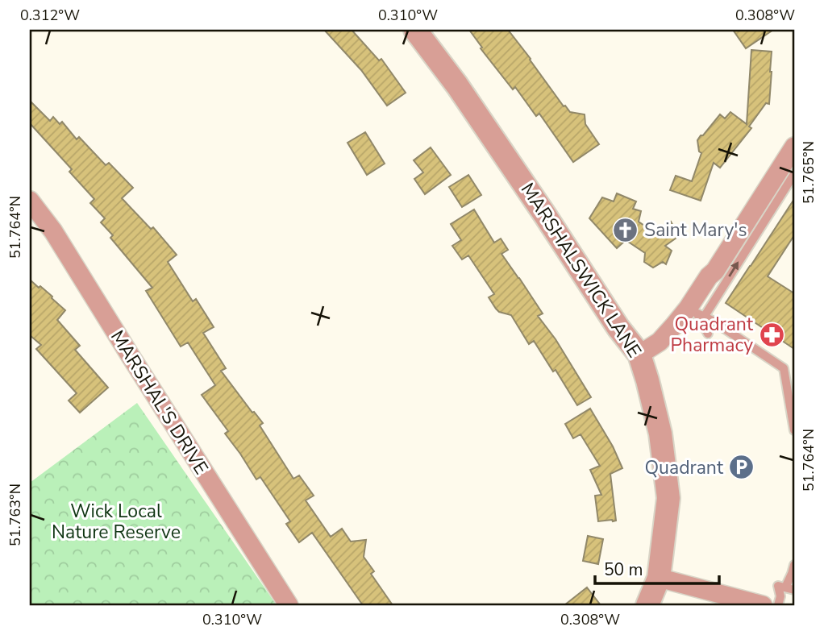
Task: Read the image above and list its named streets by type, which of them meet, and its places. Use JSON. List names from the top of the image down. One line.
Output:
{"streets":{"street":["MARSHALSWICK LANE","MARSHAL'S DRIVE"]},"parks":["Wick Local Nature Reserve"],"places":{"church":["Saint Mary's"],"pharmacy":["Quadrant Pharmacy"],"parking":["Quadrant"]},"scale_bar":"50 m","coordinates":["0.312°W","0.310°W","0.308°W","51.765°N","51.764°N","51.763°N"]}
